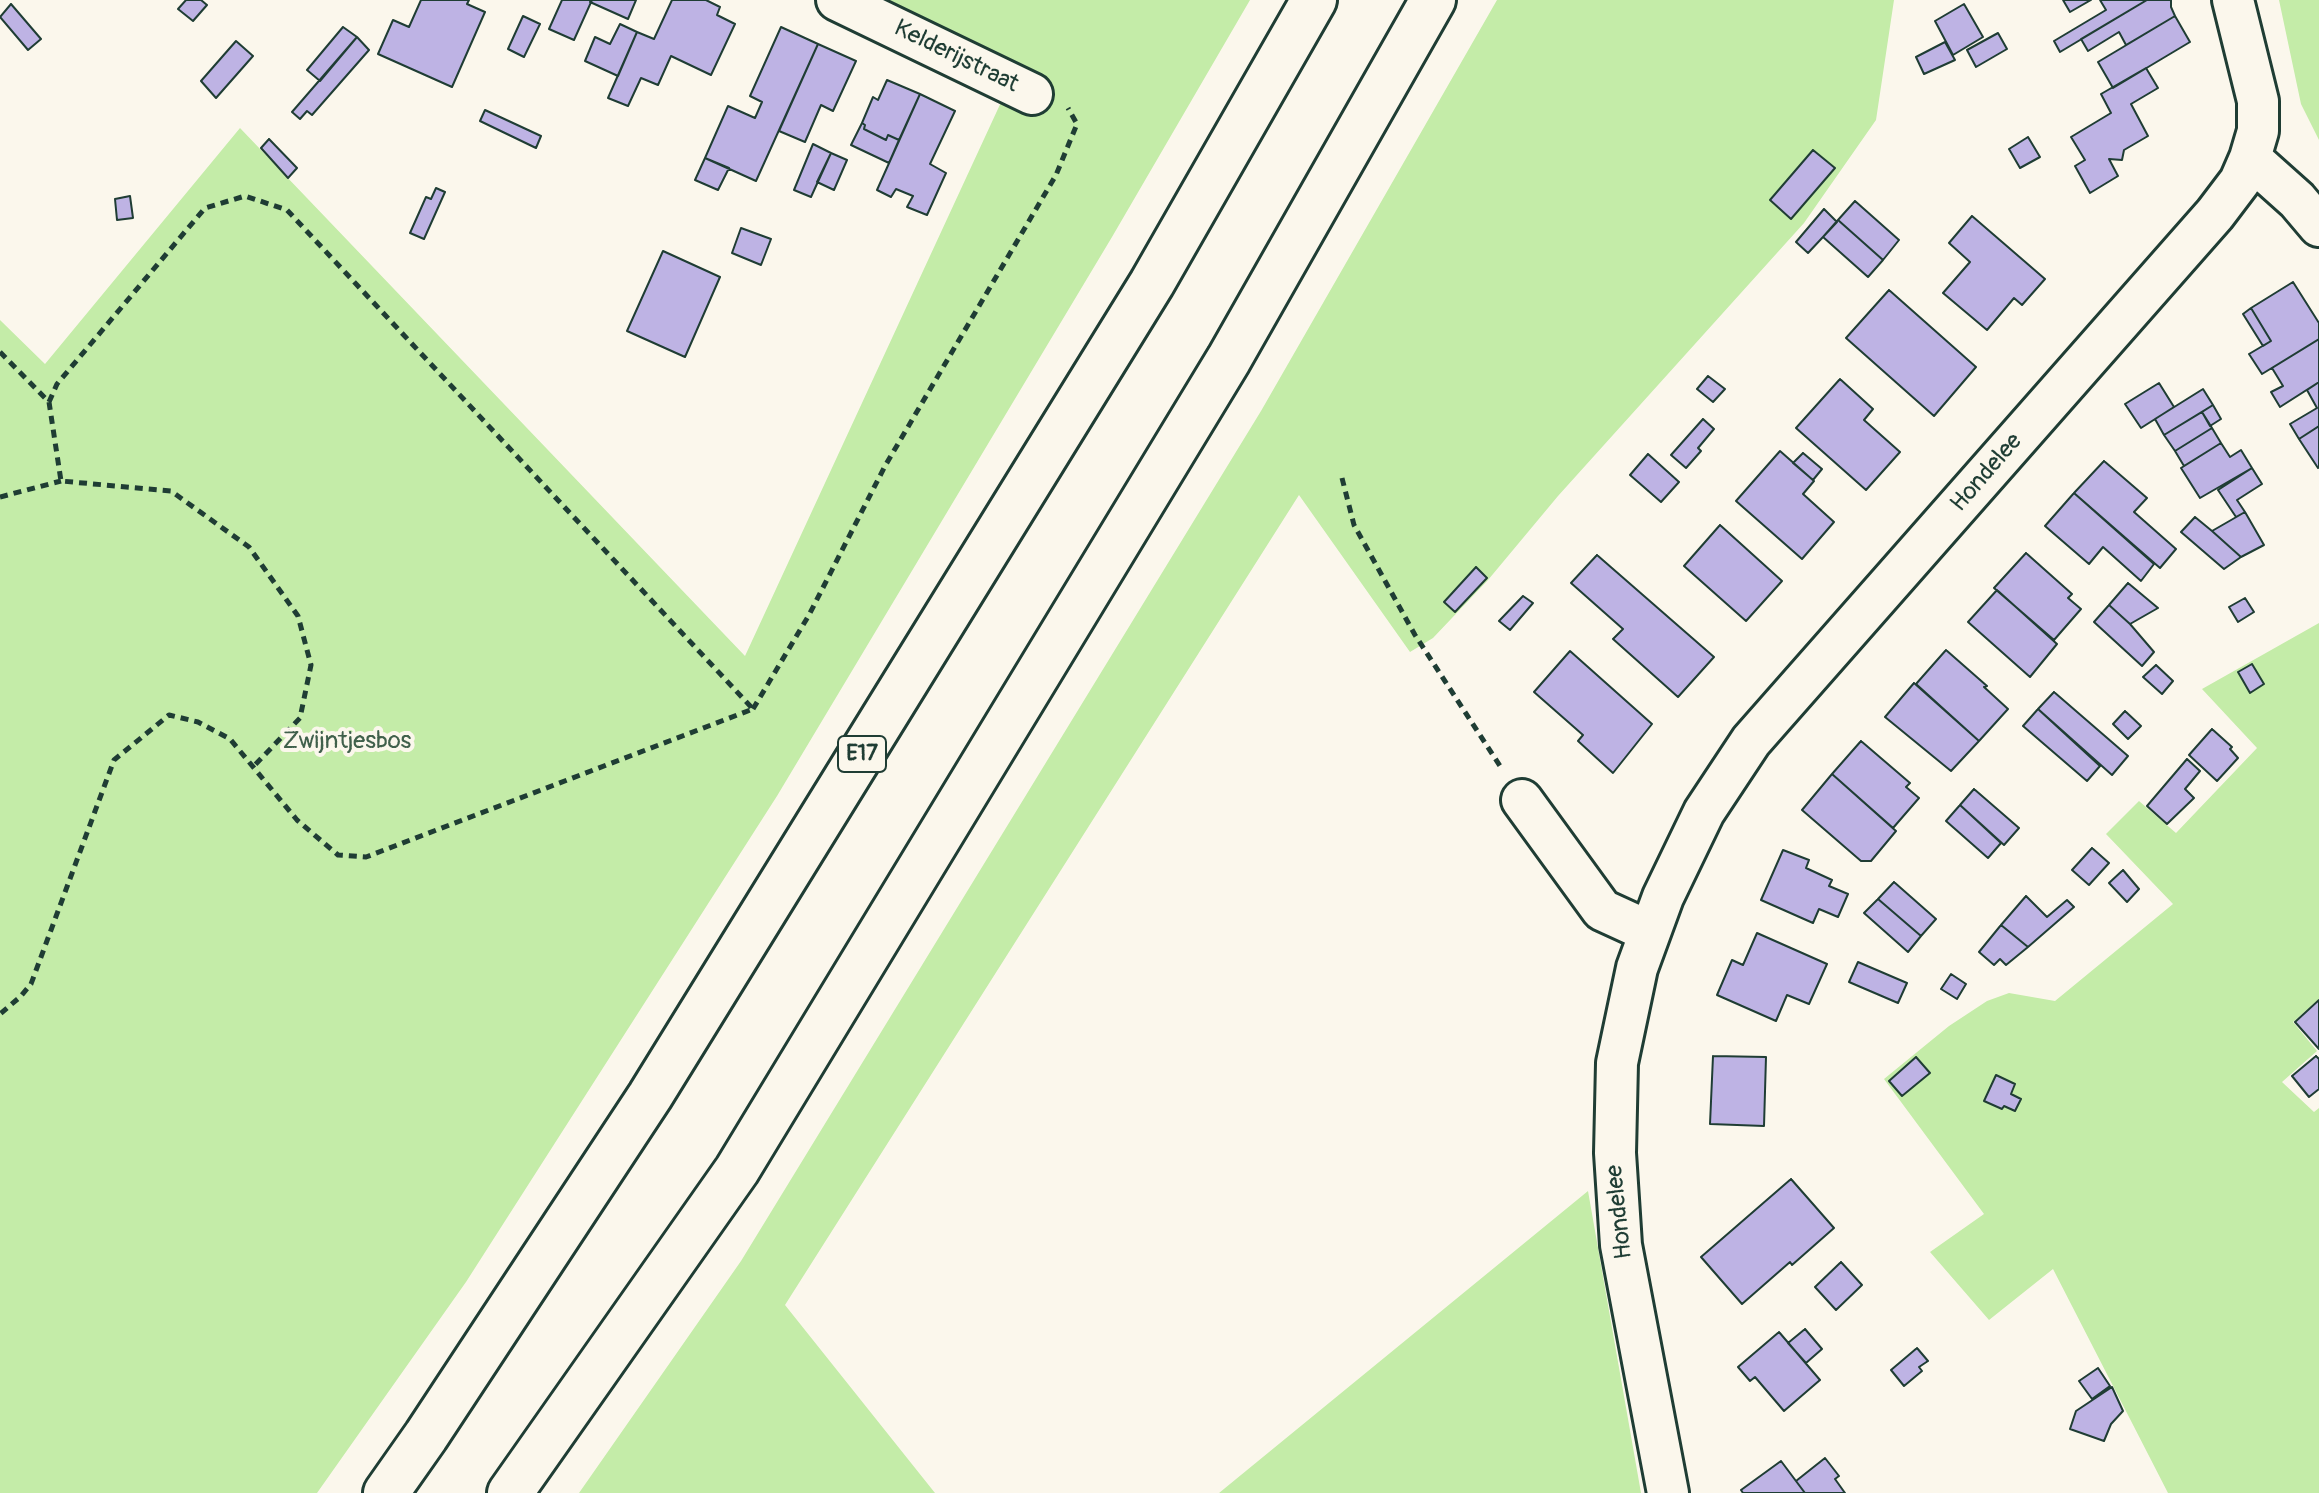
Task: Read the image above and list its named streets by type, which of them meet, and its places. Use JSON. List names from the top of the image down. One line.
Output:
{"streets":{"highway":["E17"],"street":["Kelderijstraat","Hondelee"]},"parks":["Zwijntjesbos"]}
